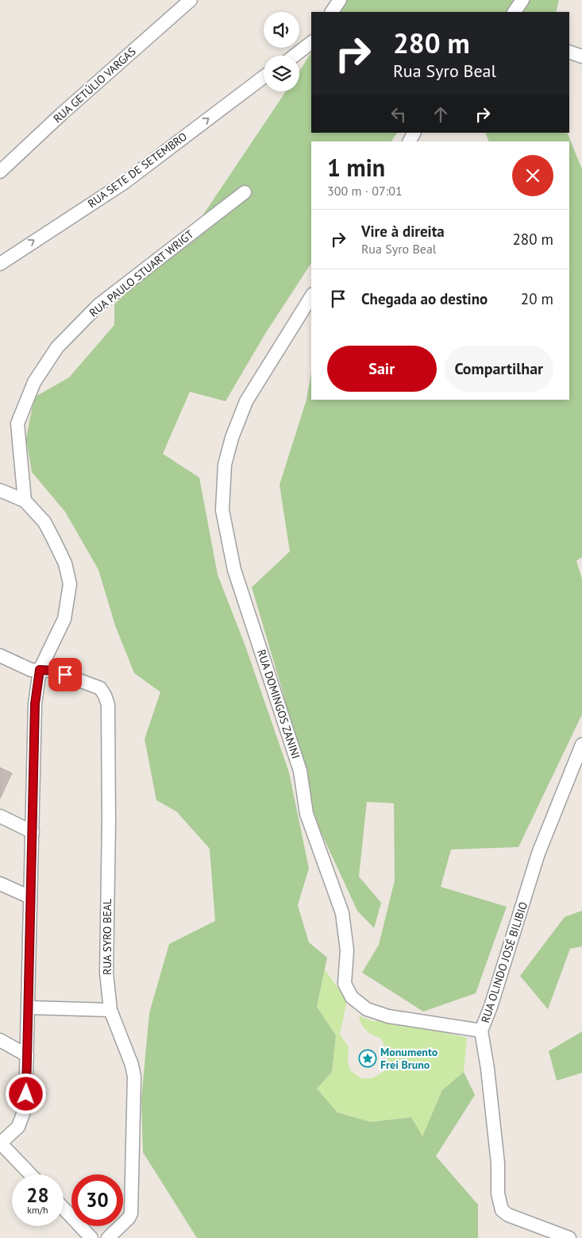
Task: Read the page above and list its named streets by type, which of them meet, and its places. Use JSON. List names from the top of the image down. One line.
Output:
{"streets":{"street":["RUA GETÚLIO VARGAS","RUA SETE DE SETEMBRO","RUA PAULO STUART WRIGT","RUA DOMINGOS ZANINI","RUA SYRO BEAL","RUA OLINDO JOSÉ BILIBIO"]},"crossings":[["RUA DOMINGOS ZANINI","RUA OLINDO JOSÉ BILIBIO"]],"one_way":["RUA SETE DE SETEMBRO"],"places":{"place":["Monumento Frei Bruno"]},"page":{"turn":["280 m","Rua Syro Beal"],"heading":["1 min","300 m · 07:01"],"list":[{"name":"Vire à direita","note":"Rua Syro Beal","value":"280 m"},{"name":"Chegada ao destino","value":"20 m"}],"buttons":["Sair","Compartilhar"],"speed":"28 km/h","limit":"30"}}
